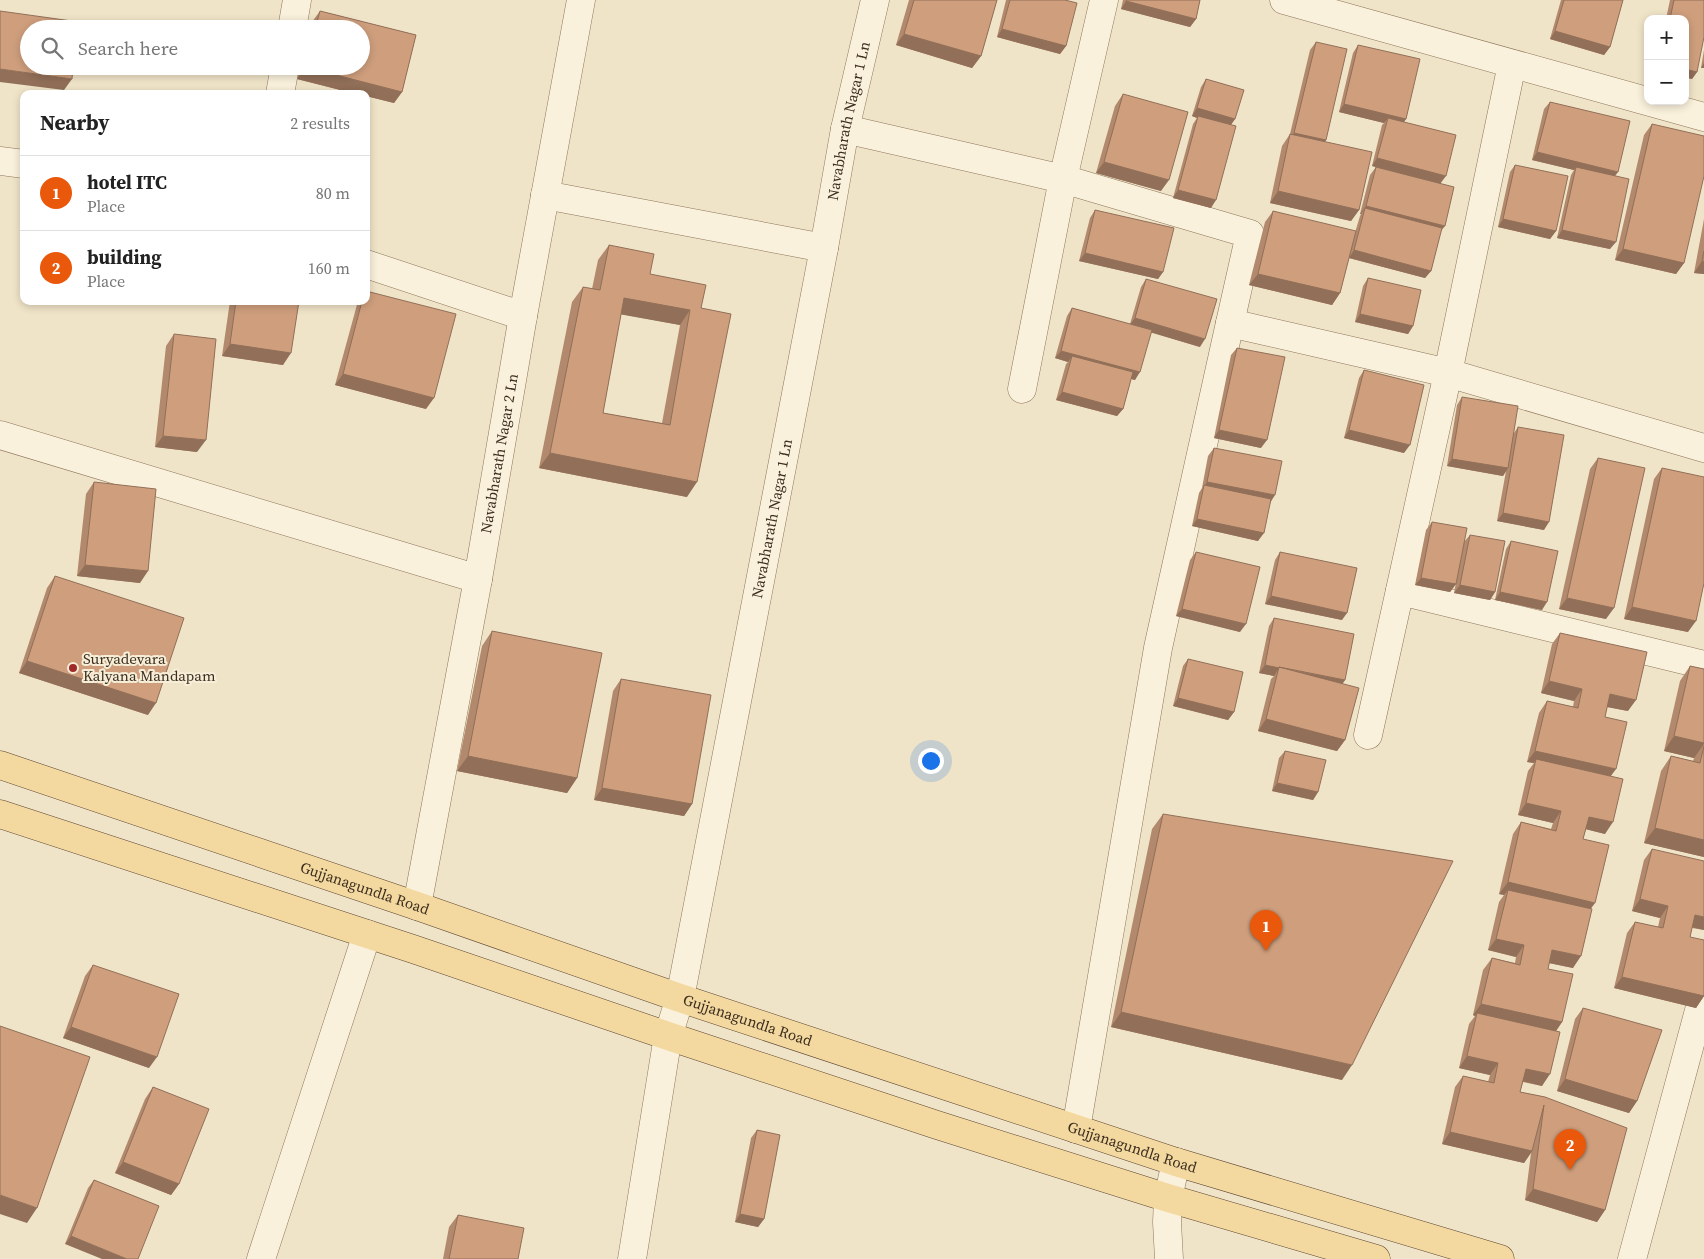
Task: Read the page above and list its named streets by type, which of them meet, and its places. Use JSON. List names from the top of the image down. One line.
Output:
{"streets":{"main road":["Gujjanagundla Road"],"street":["Navabharath Nagar 1 Ln","Navabharath Nagar 2 Ln"]},"crossings":[["Navabharath Nagar 1 Ln","Gujjanagundla Road"],["Navabharath Nagar 2 Ln","Gujjanagundla Road"]],"places":["Suryadevara Kalyana Mandapam"],"page":{"map_buttons":["+","−"],"search":"Search here","heading":["Nearby","2 results"],"list":[{"mark":"1","name":"hotel ITC","note":"Place","value":"80 m"},{"mark":"2","name":"building","note":"Place","value":"160 m"}],"pins":["1","2"]}}
